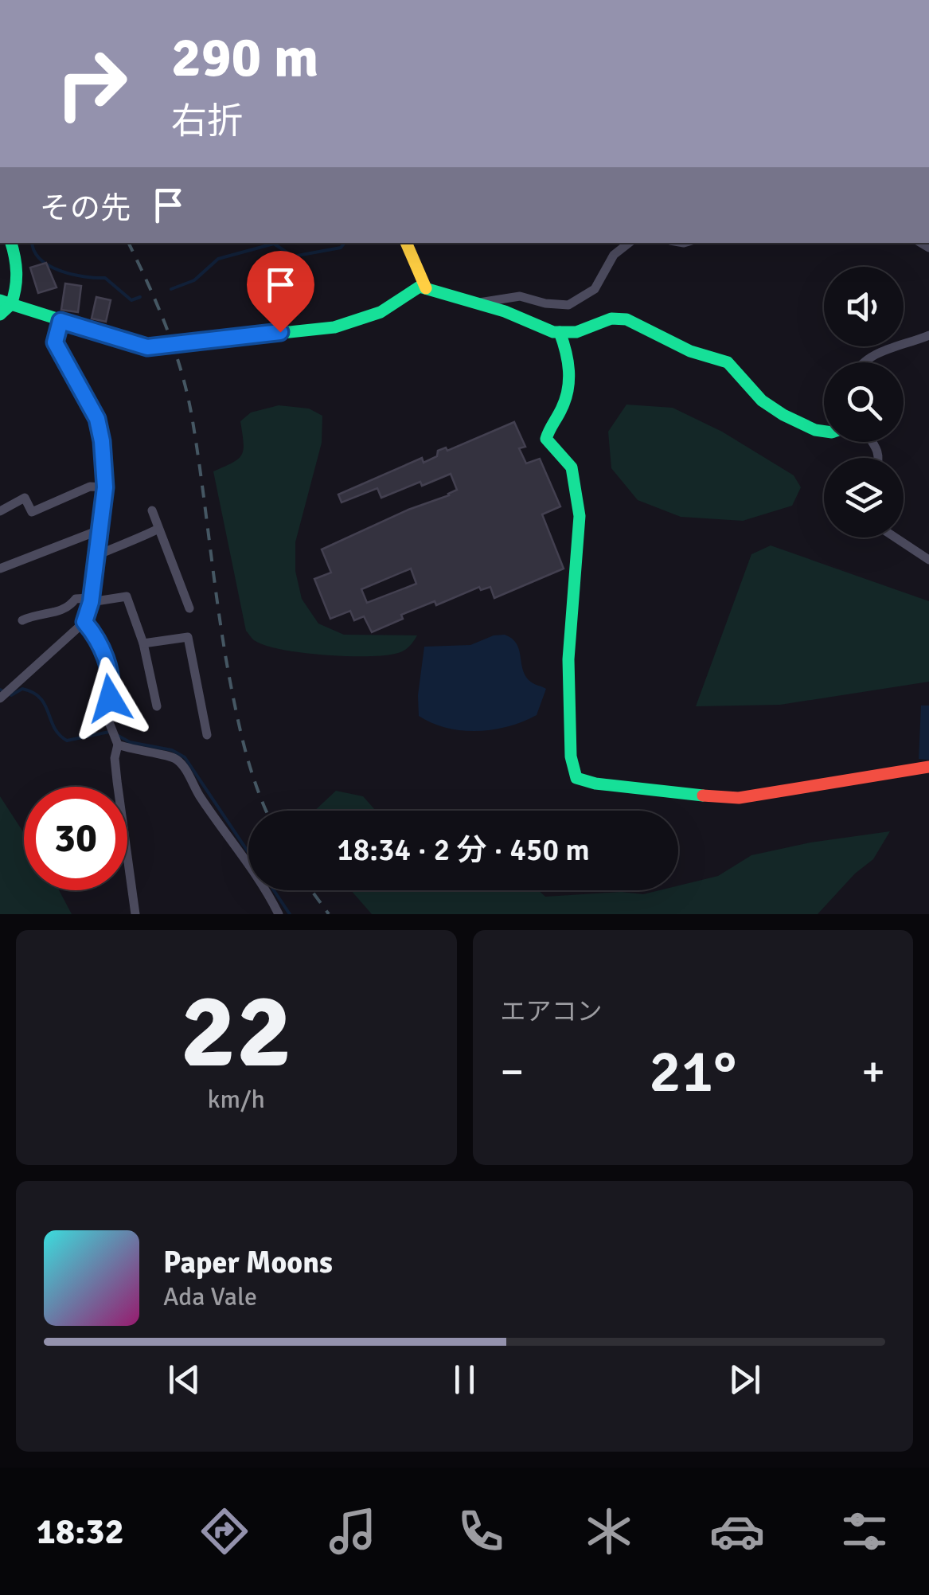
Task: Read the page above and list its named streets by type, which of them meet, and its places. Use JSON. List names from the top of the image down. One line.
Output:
{"page":{"turn":["290 m","右折"],"then":"その先","limit":"30","trip":"18:34 · 2 分 · 450 m","tile":[["22","km/h"],"エアコン"],"heat":["−","21°","+"],"song":["Paper Moons","Ada Vale"],"tabs":"18:32"}}
